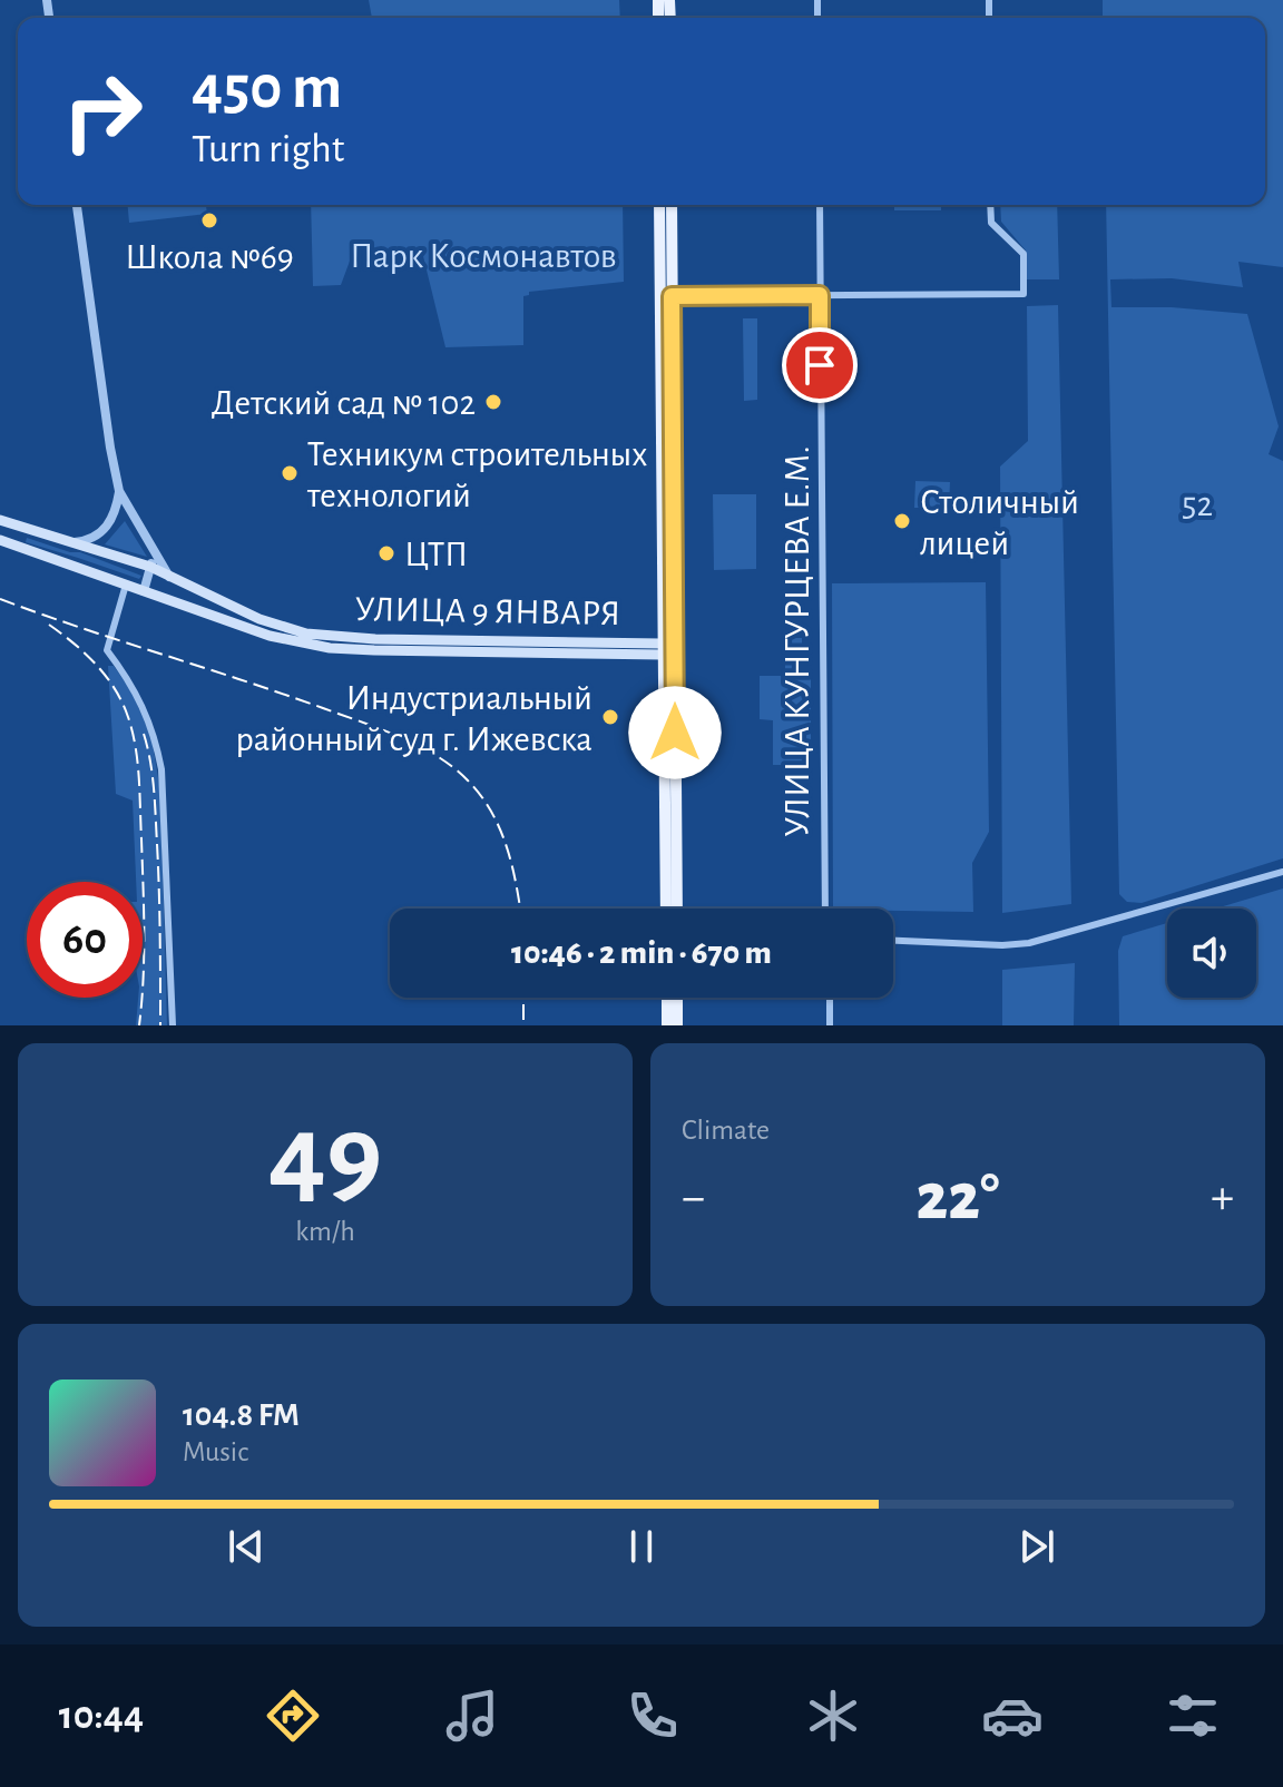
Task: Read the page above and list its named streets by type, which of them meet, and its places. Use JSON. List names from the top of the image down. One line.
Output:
{"streets":{"main road":["УЛИЦА 9 ЯНВАРЯ"],"street":["УЛИЦА КУНГУРЦЕВА Е.М."]},"parks":["Парк Космонавтов","52"],"places":["Школа №69","Детский сад № 102","Техникум строительных технологий","Столичный лицей","ЦТП","Индустриальный районный суд г. Ижевска"],"page":{"turn":["450 m","Turn right"],"limit":"60","trip":"10:46 · 2 min · 670 m","tile":[["49","km/h"],"Climate"],"heat":["−","22°","+"],"song":["104.8 FM","Music"],"tabs":"10:44"}}
